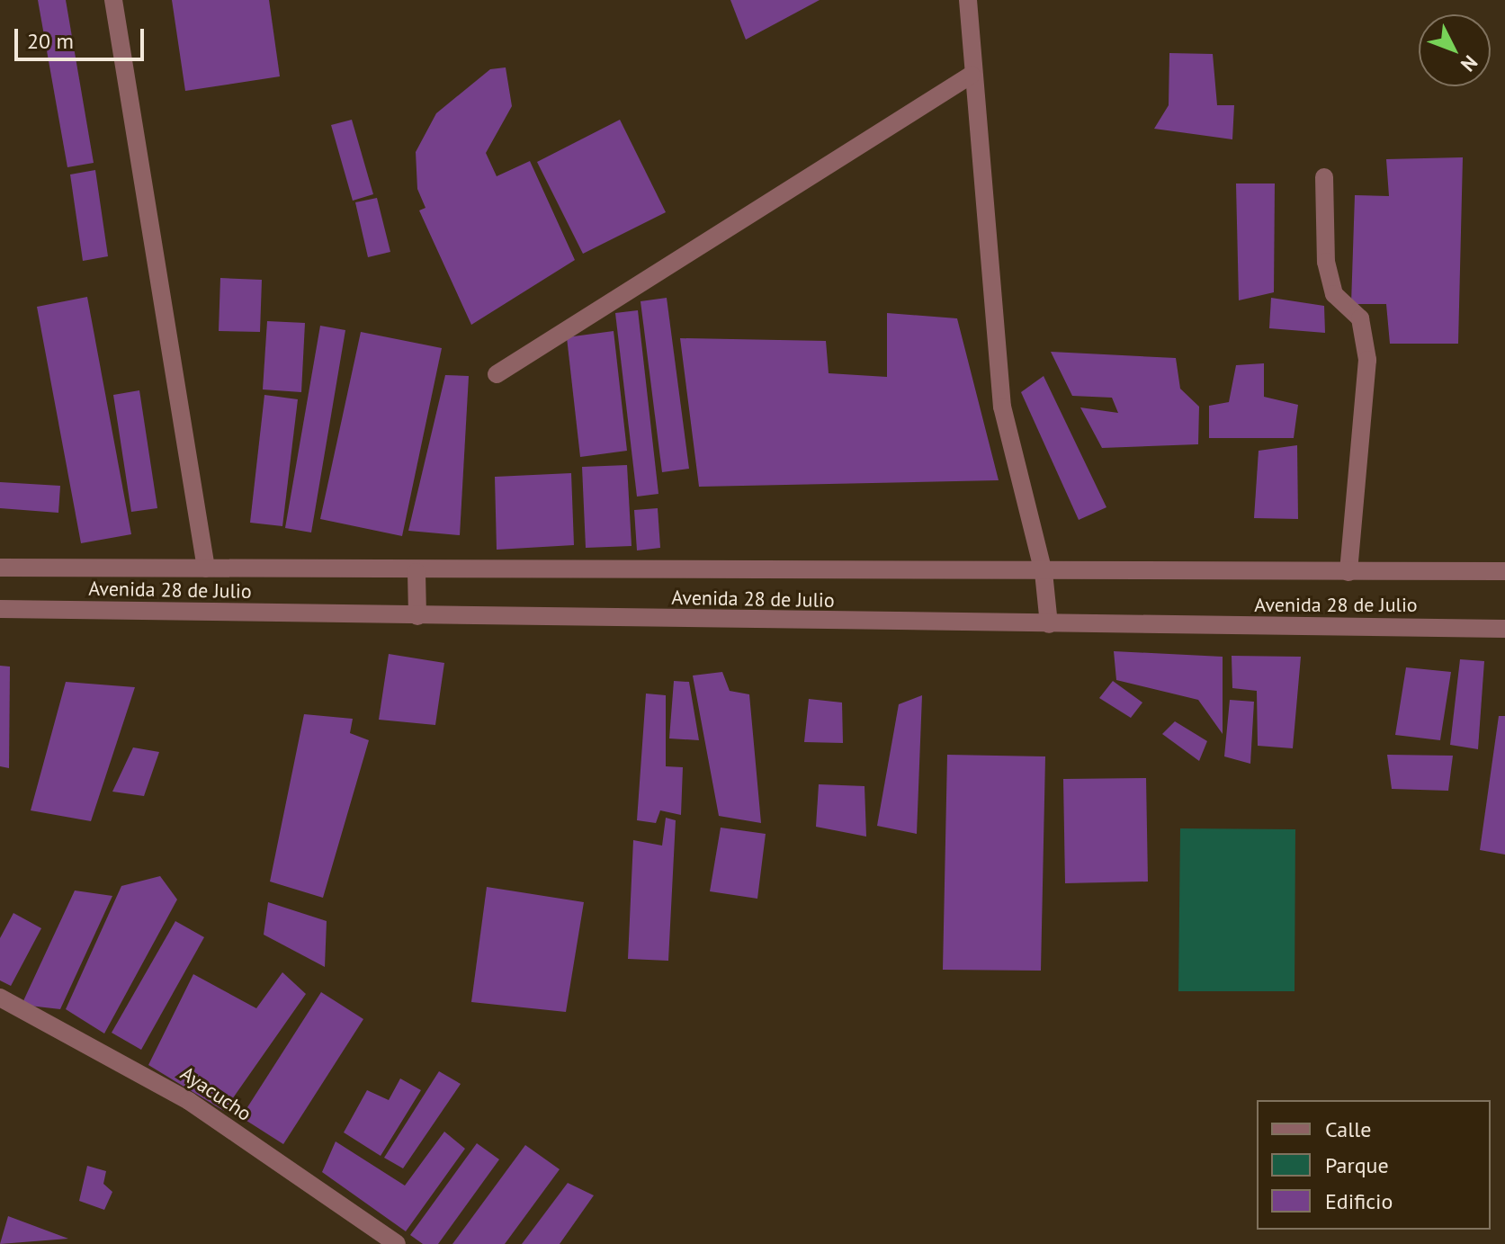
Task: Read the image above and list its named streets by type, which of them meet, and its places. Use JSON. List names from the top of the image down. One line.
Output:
{"streets":{"street":["Avenida 28 de Julio","Ayacucho"]},"legend":["Calle","Parque","Edificio"],"scale_bar":"20 m","north":"bottom right"}
